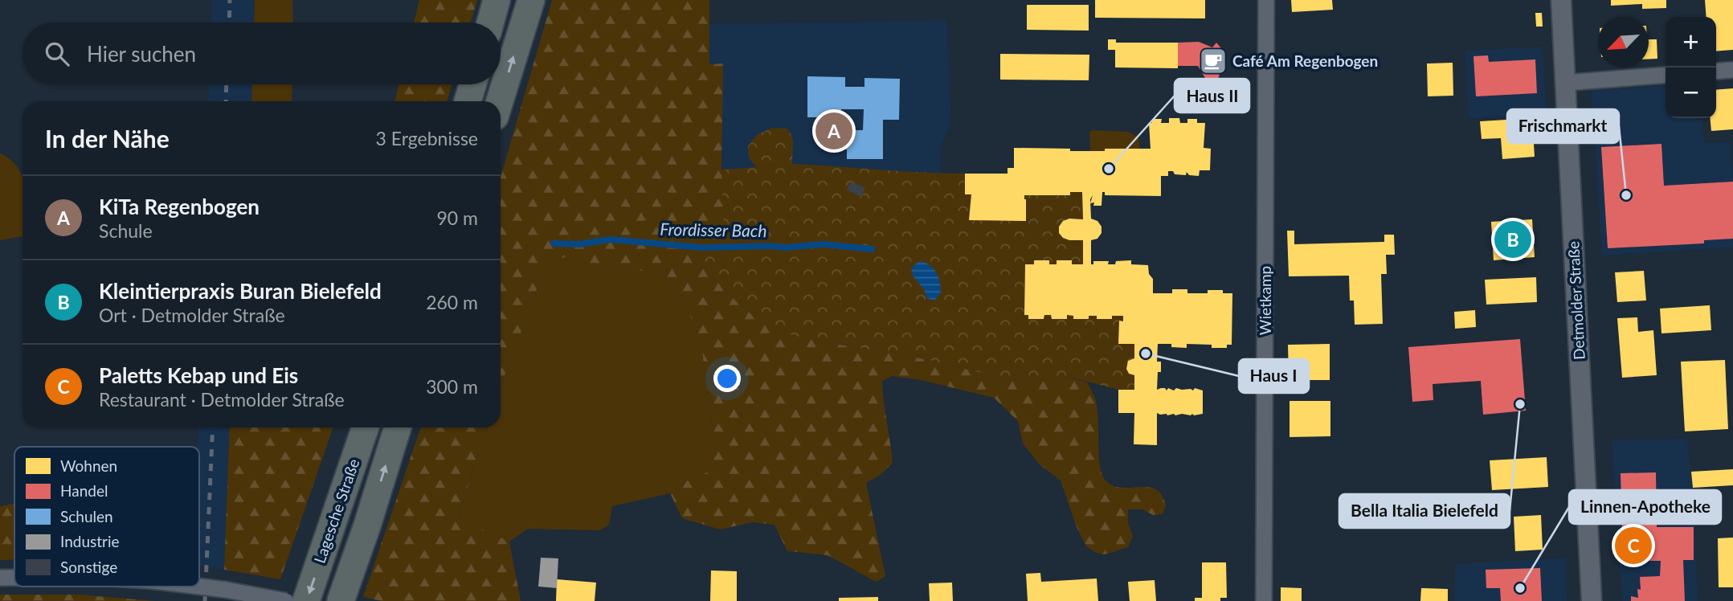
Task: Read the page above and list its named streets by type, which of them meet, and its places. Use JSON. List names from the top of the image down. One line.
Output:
{"streets":{"highway":["Lagesche Straße"],"street":["Wietkamp","Detmolder Straße"]},"water":["Frordisser Bach"],"places":{"cafe":["Café Am Regenbogen"],"other":["Haus II","Frischmarkt","Haus I","Bella Italia Bielefeld","Linnen-Apotheke"]},"legend":["Wohnen","Handel","Schulen","Industrie","Sonstige"],"north":"bottom left","page":{"map_buttons":["+","−"],"search":"Hier suchen","heading":["In der Nähe","3 Ergebnisse"],"pins":["A","B","C"],"list":[{"mark":"A","name":"KiTa Regenbogen","note":"Schule","value":"90 m"},{"mark":"B","name":"Kleintierpraxis Buran Bielefeld","note":"Ort · Detmolder Straße","value":"260 m"},{"mark":"C","name":"Paletts Kebap und Eis","note":"Restaurant · Detmolder Straße","value":"300 m"}]}}
